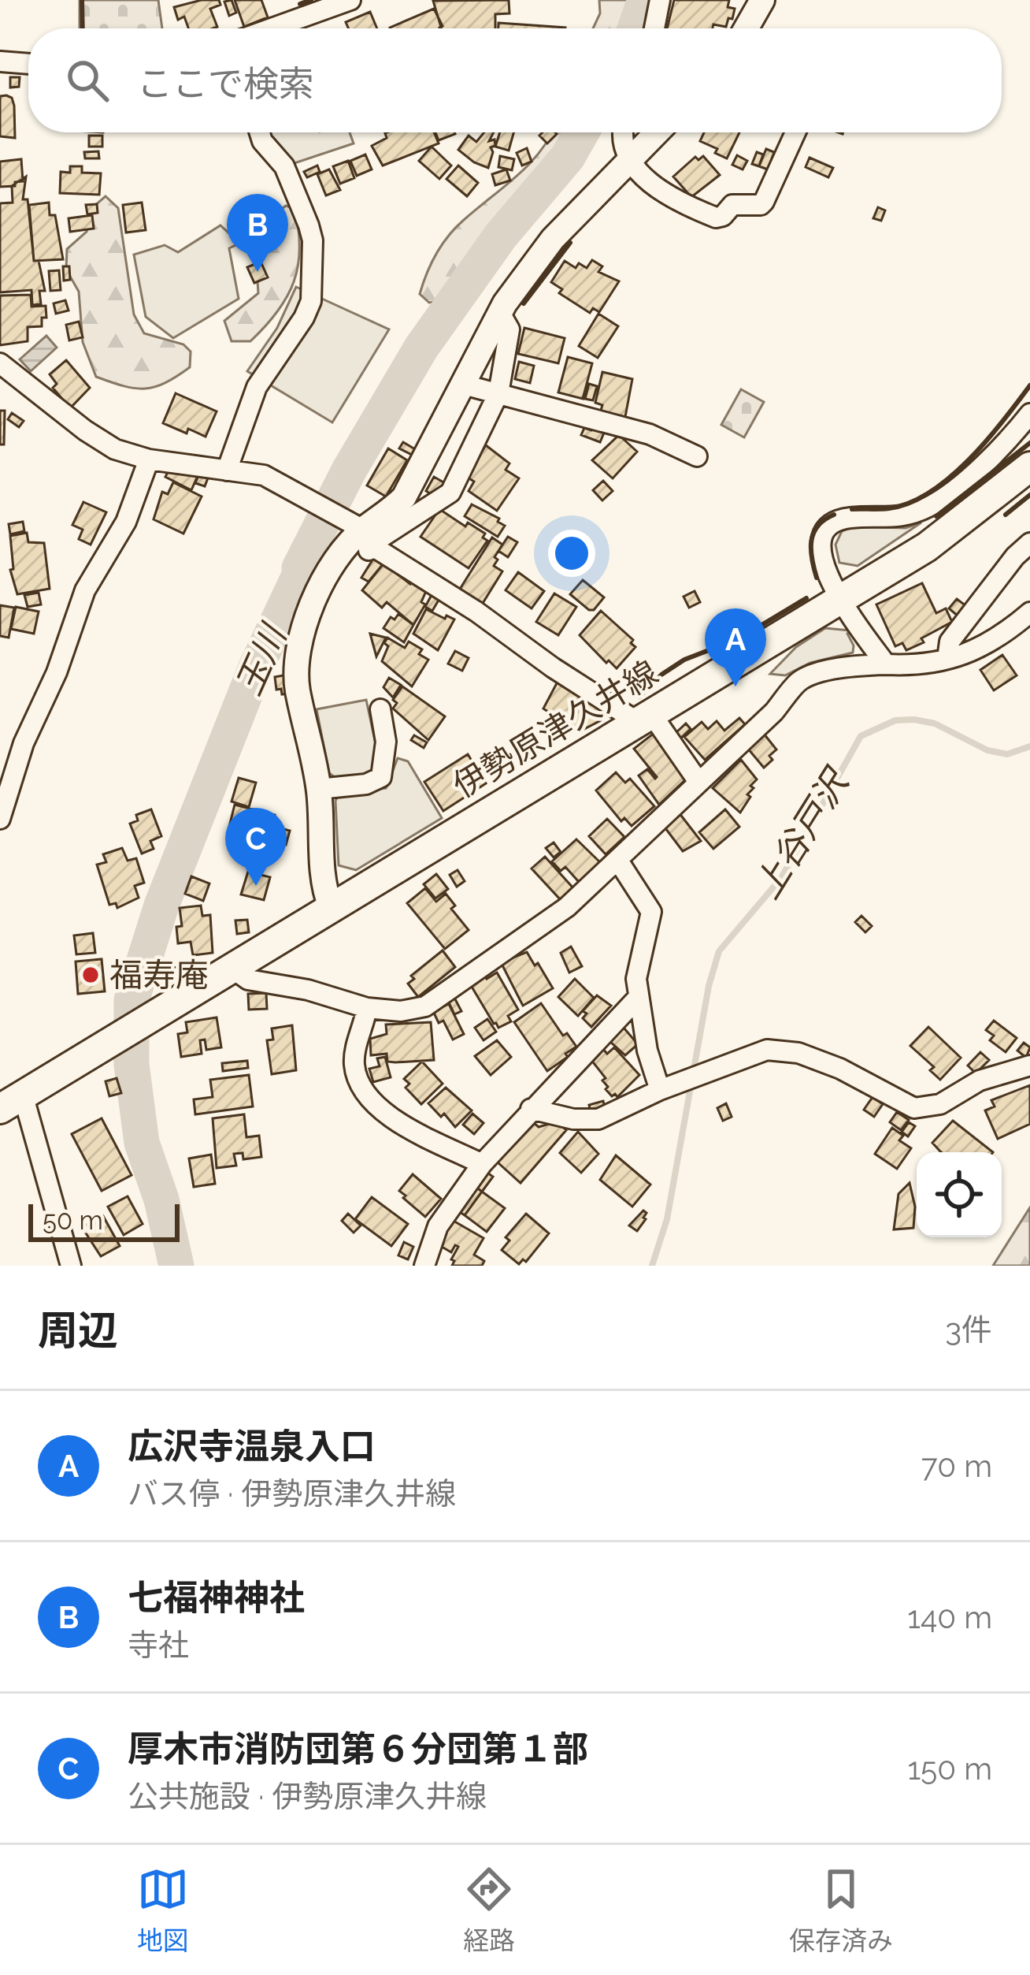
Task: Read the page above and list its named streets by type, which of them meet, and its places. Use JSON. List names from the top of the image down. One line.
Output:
{"streets":{"main road":["伊勢原津久井線"]},"water":["玉川","上谷戸沢"],"places":["福寿庵"],"scale_bar":"50 m","page":{"search":"ここで検索","pins":["B","A","C"],"scale":"50 m","heading":["周辺","3件"],"list":[{"mark":"A","name":"広沢寺温泉入口","note":"バス停 · 伊勢原津久井線","value":"70 m"},{"mark":"B","name":"七福神神社","note":"寺社","value":"140 m"},{"mark":"C","name":"厚木市消防団第６分団第１部","note":"公共施設 · 伊勢原津久井線","value":"150 m"}],"nav":["地図","経路","保存済み"]}}
